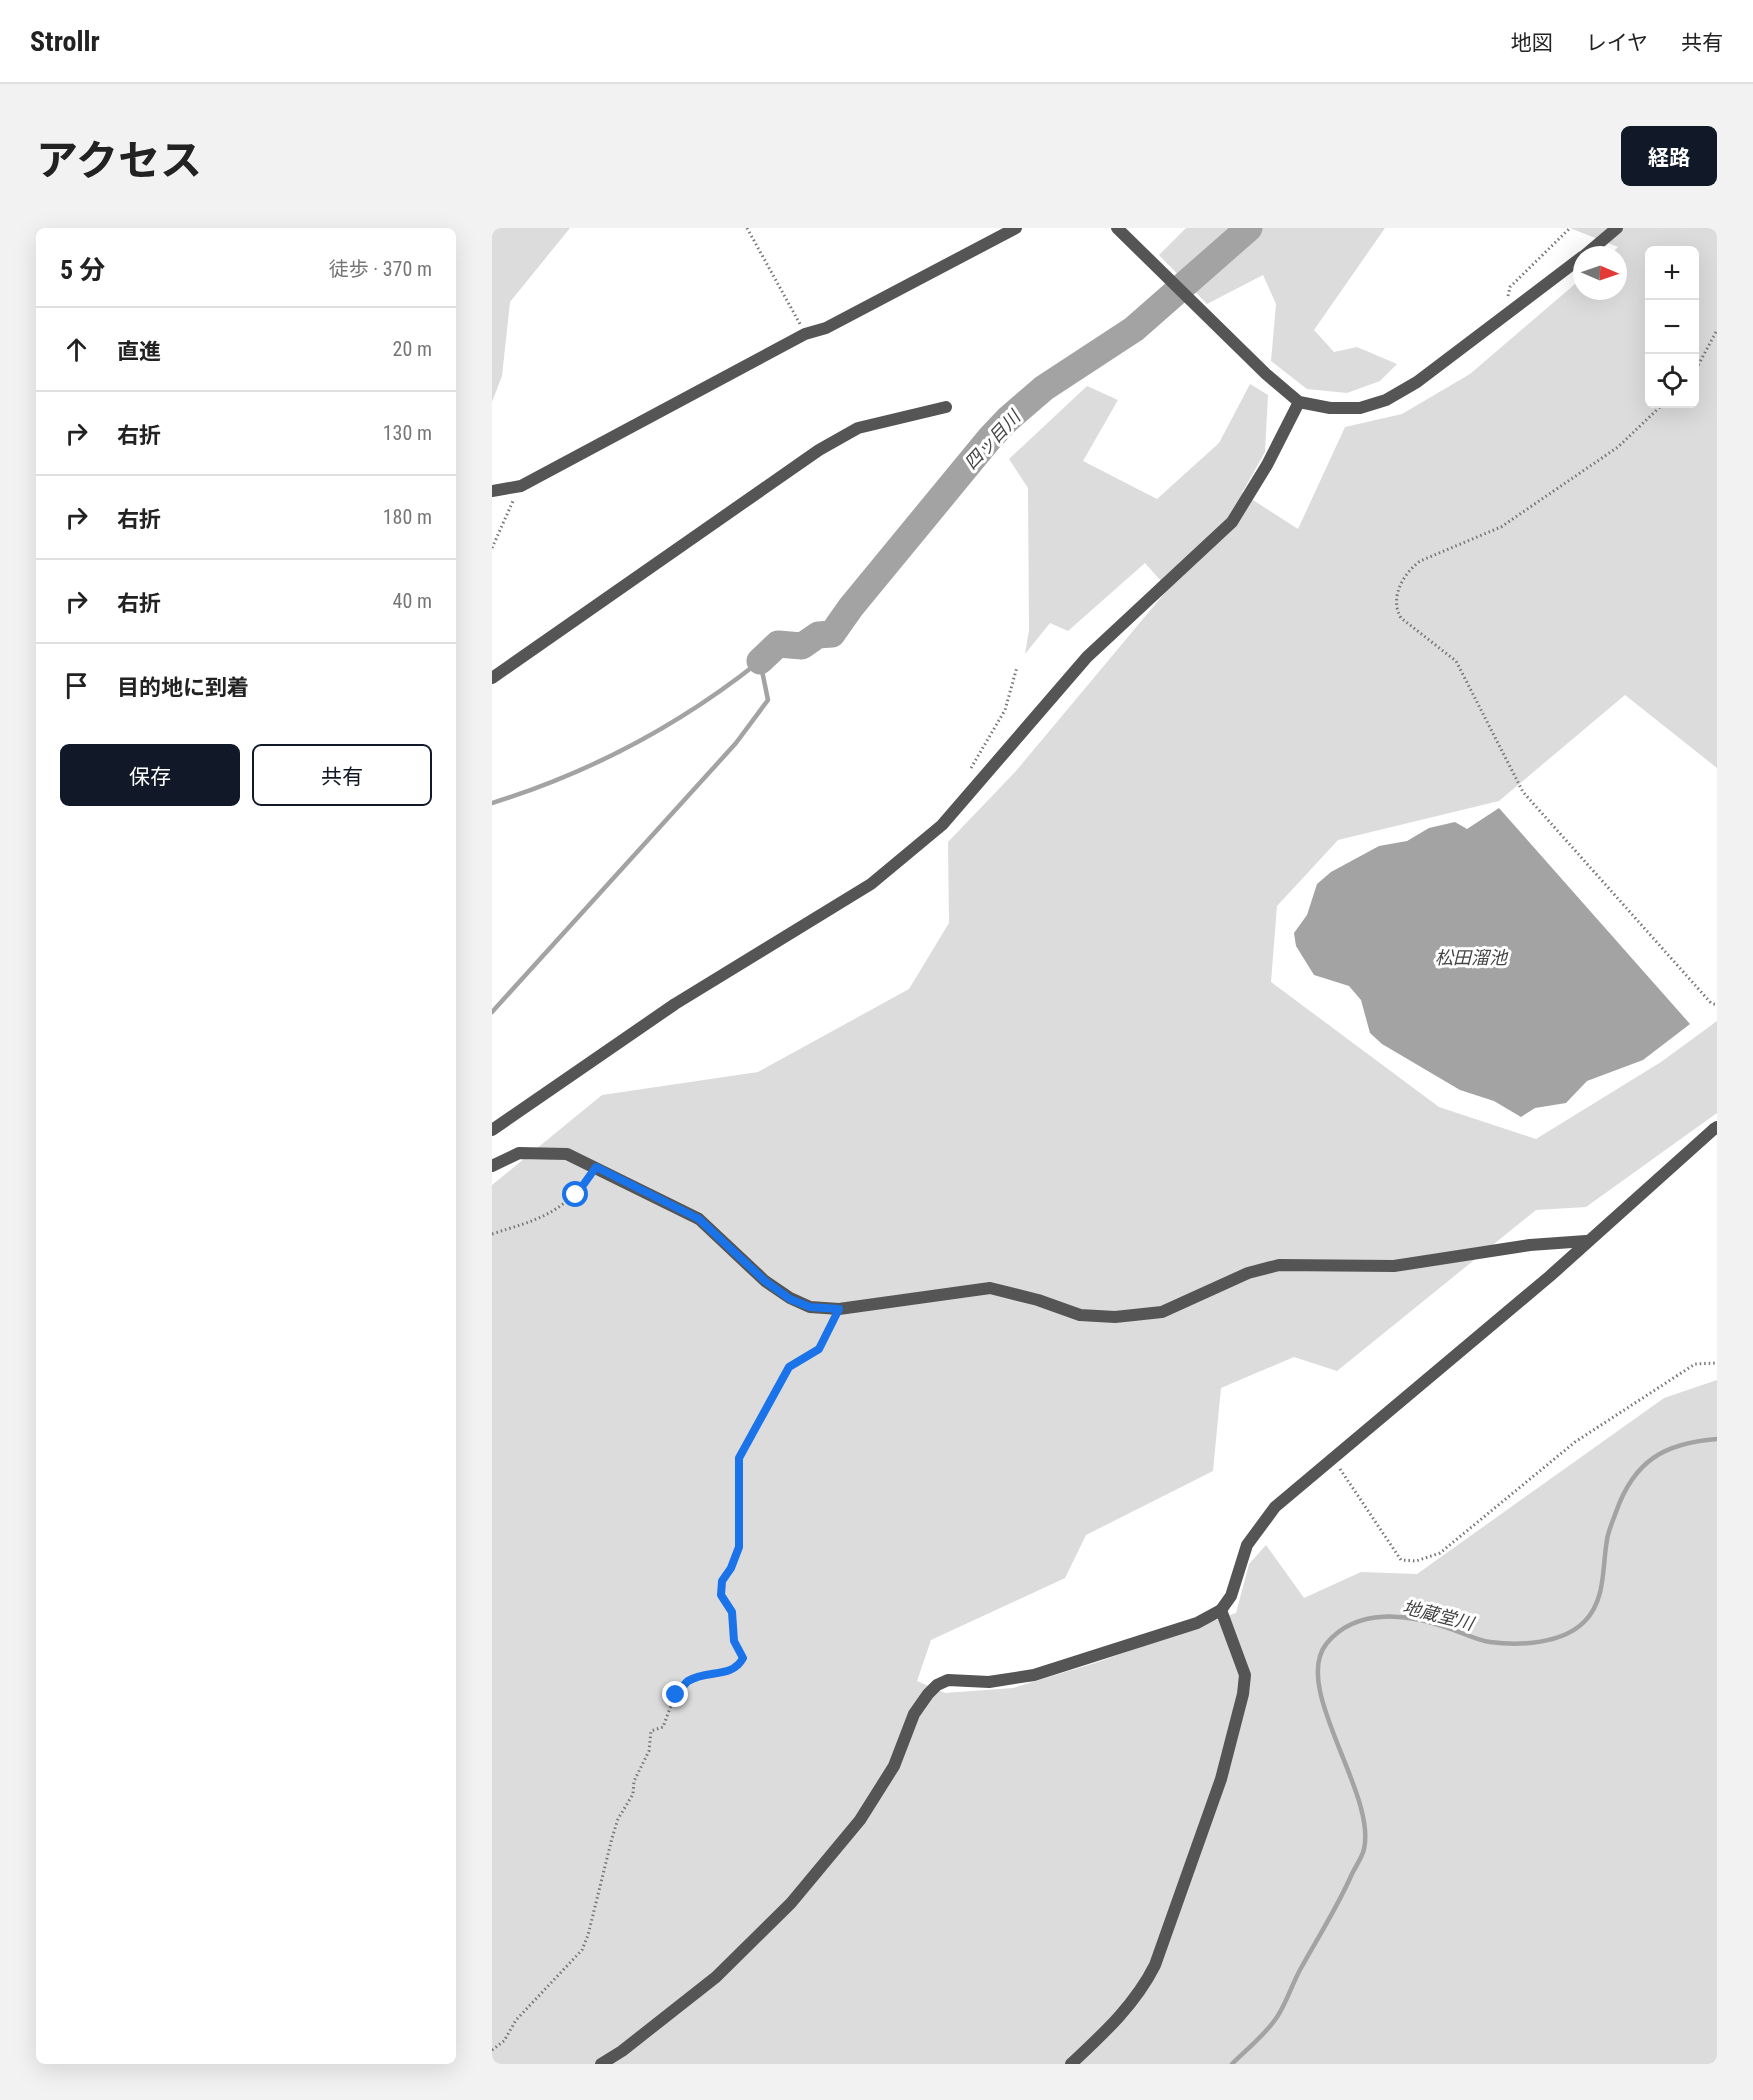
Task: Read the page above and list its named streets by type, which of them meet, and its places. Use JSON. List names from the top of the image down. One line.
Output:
{"water":["四ッ目川","松田溜池","地蔵堂川"],"north":"right","page":{"header":"Strollr","nav":["地図","レイヤ","共有"],"title":"アクセス","buttons":["経路",["保存","共有"]],"heading":["5 分","徒歩 · 370 m"],"map_buttons":["+","−"],"list":[["直進","20 m"],["右折","130 m"],["右折","180 m"],["右折","40 m"],"目的地に到着"]}}
